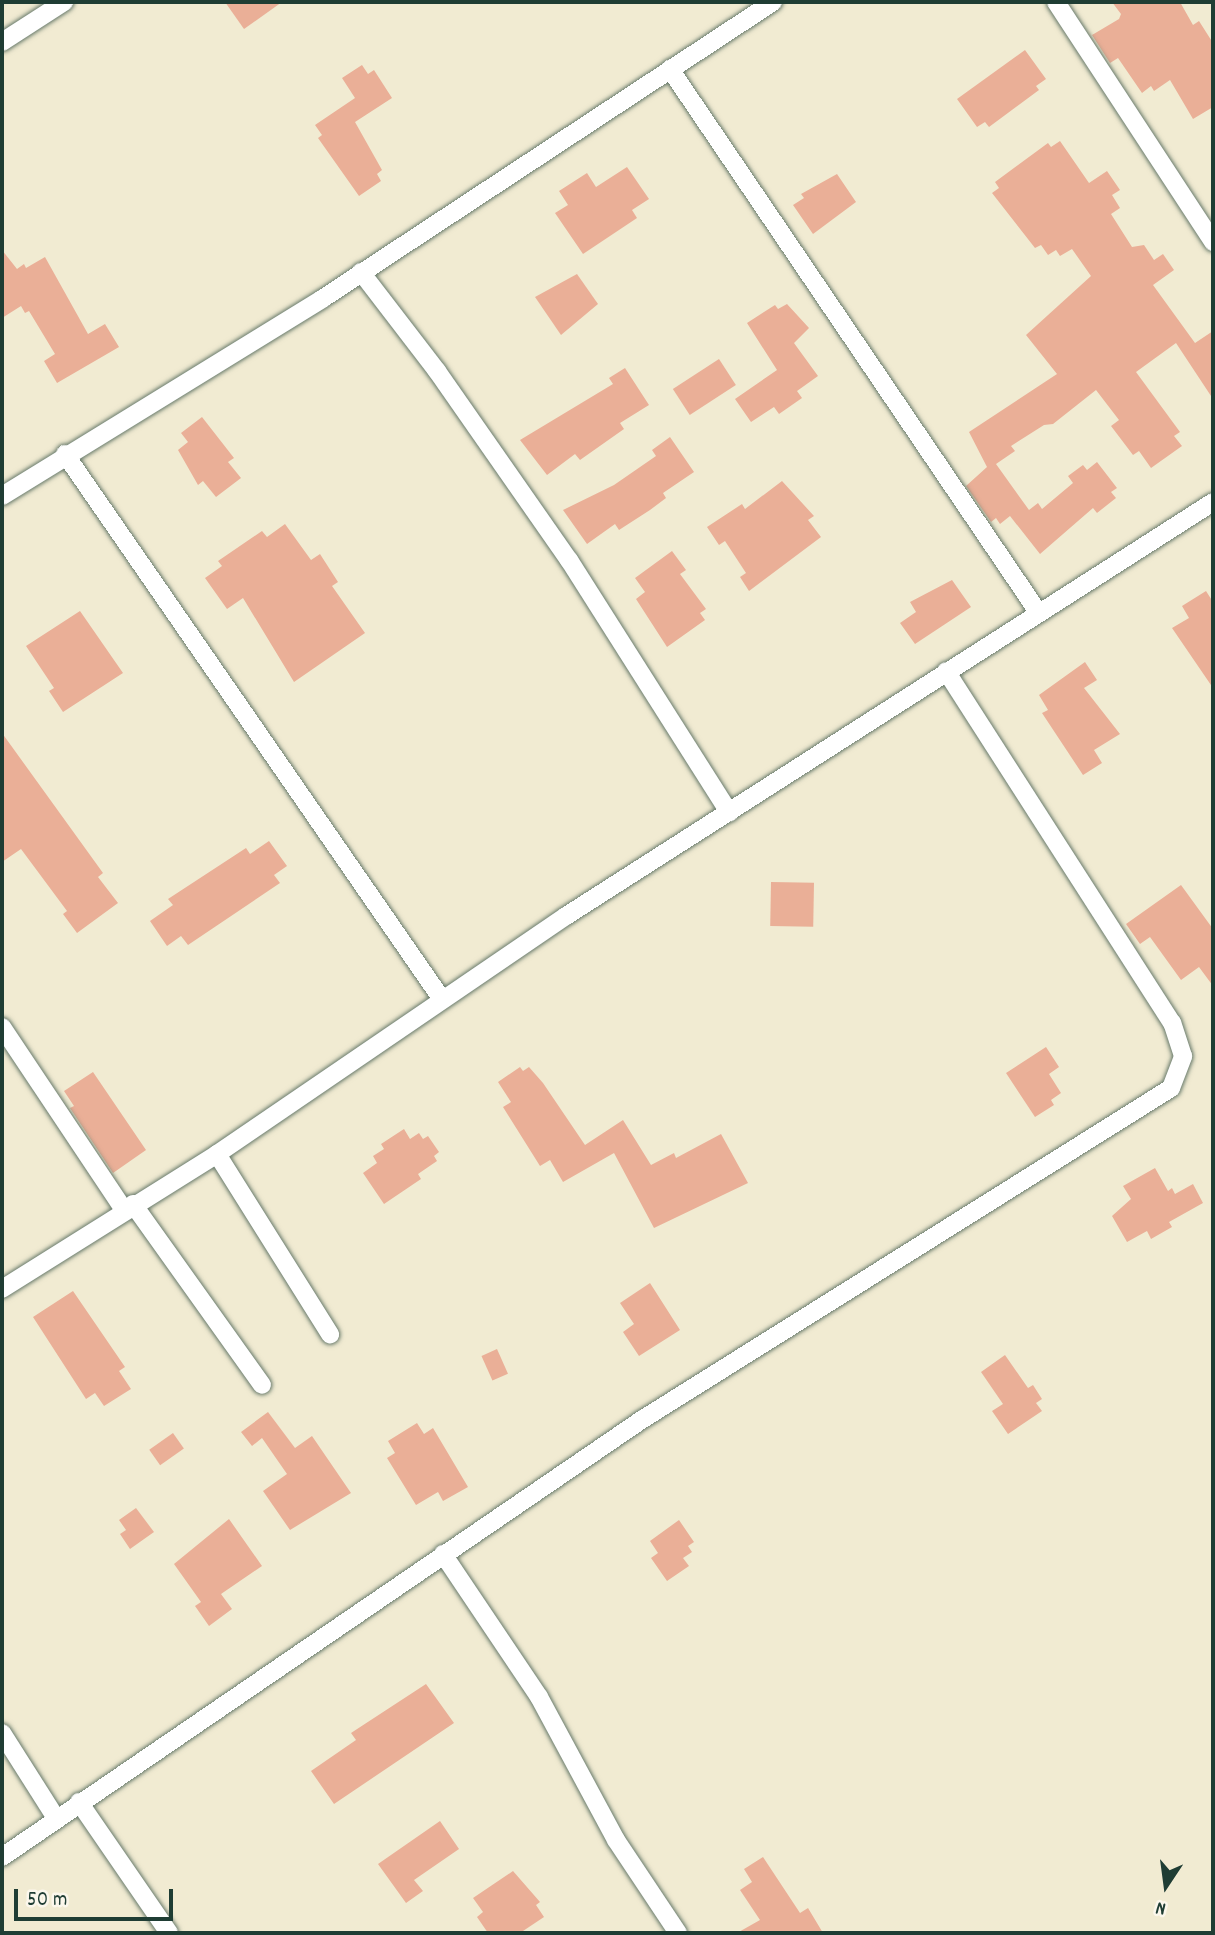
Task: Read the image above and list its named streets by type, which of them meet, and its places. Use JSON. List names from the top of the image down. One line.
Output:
{"scale_bar":"50 m","north":"bottom"}
